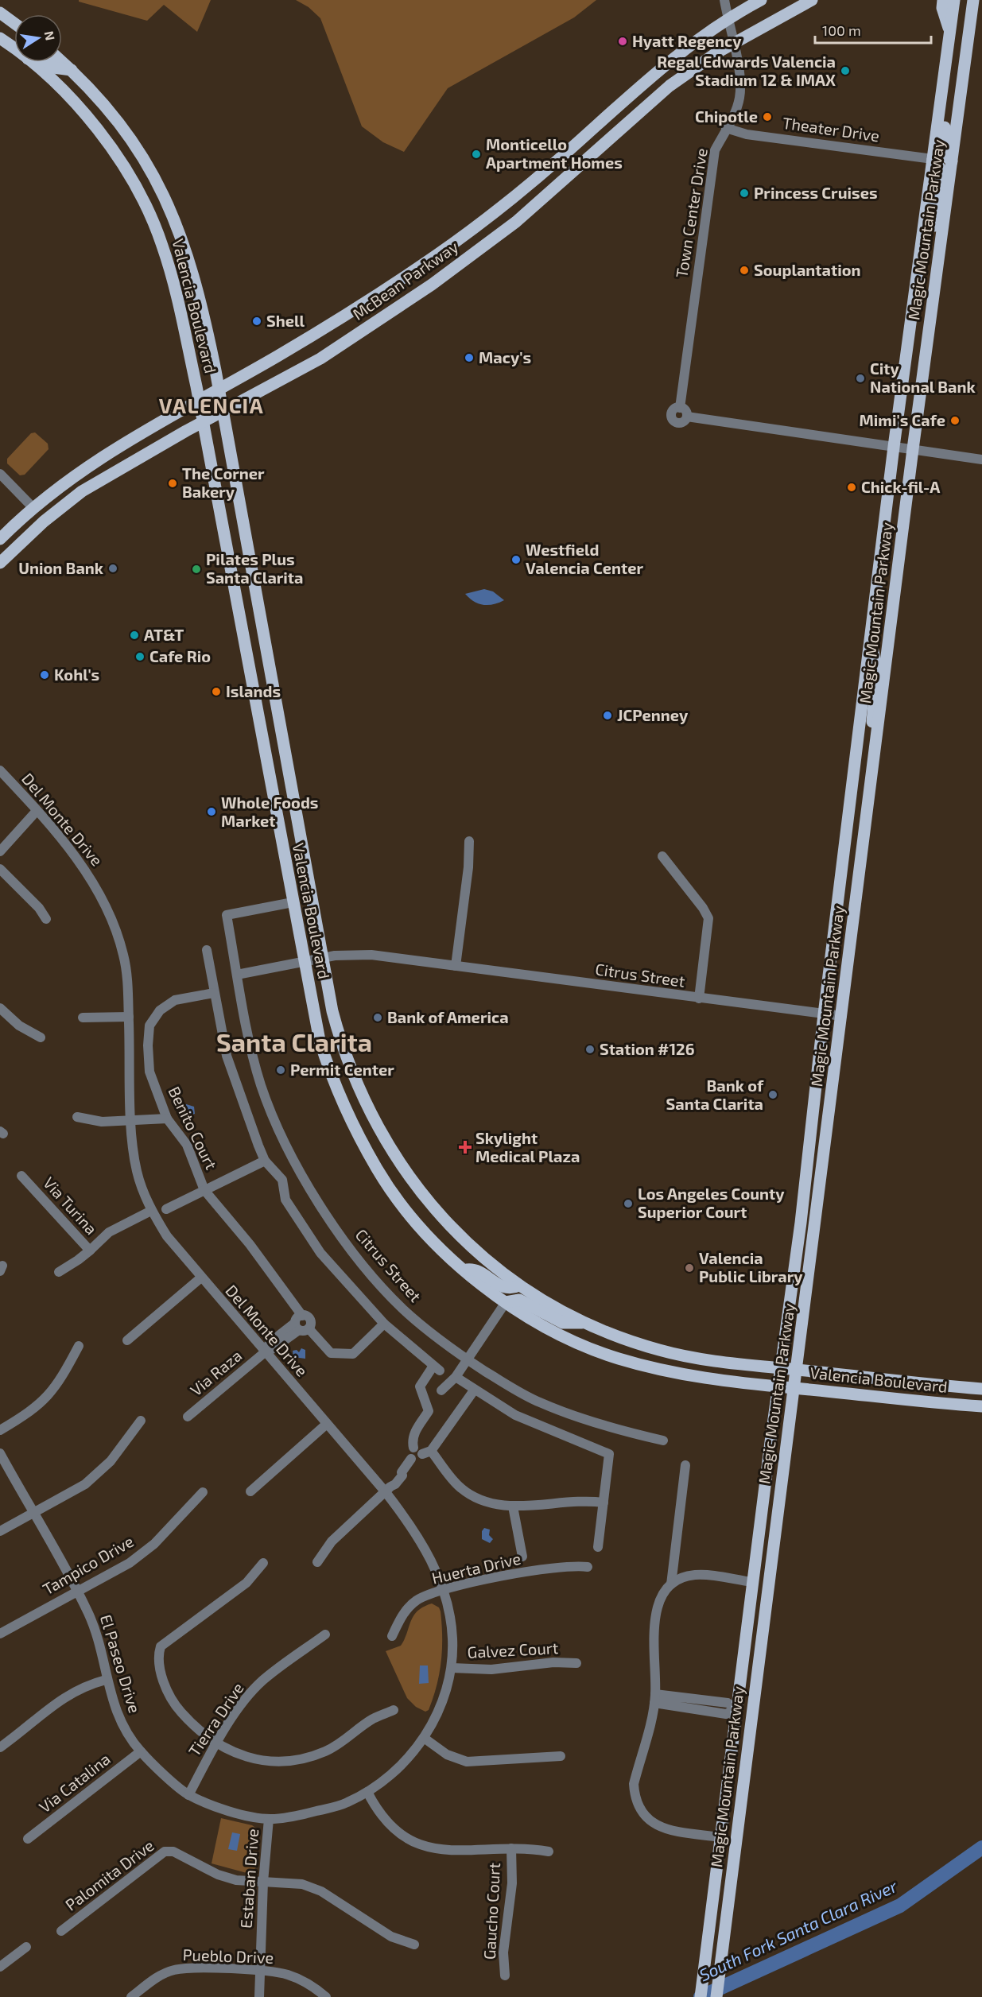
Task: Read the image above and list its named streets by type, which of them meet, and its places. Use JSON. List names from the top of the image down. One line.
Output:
{"streets":{"main road":["Magic Mountain Parkway","McBean Parkway","Valencia Boulevard"],"street":["Theater Drive","Town Center Drive","Del Monte Drive","Citrus Street","Benito Court","Via Turina","Via Raza","Tampico Drive","Huerta Drive","Galvez Court","El Paseo Drive","Tierra Drive","Via Catalina","Palomita Drive","Estaban Drive","Gaucho Court","Pueblo Drive"]},"crossings":[["Theater Drive","Town Center Drive"],["Theater Drive","Magic Mountain Parkway"],["Town Center Drive","McBean Parkway"],["Magic Mountain Parkway","Valencia Boulevard"],["Magic Mountain Parkway","Citrus Street"],["McBean Parkway","Valencia Boulevard"],["Valencia Boulevard","Citrus Street"],["Del Monte Drive","Via Raza"],["Del Monte Drive","Huerta Drive"],["Del Monte Drive","Galvez Court"],["Del Monte Drive","El Paseo Drive"],["Del Monte Drive","Estaban Drive"],["Benito Court","Via Raza"],["Tampico Drive","El Paseo Drive"],["El Paseo Drive","Tierra Drive"],["El Paseo Drive","Via Catalina"],["El Paseo Drive","Estaban Drive"],["Palomita Drive","Estaban Drive"],["Estaban Drive","Pueblo Drive"]],"districts":["VALENCIA","Santa Clarita"],"water":["South Fork Santa Clara River"],"places":{"other":["Hyatt Regency","Regal Edwards Valencia Stadium 12 & IMAX","Chipotle","Monticello Apartment Homes","Princess Cruises","Souplantation","Shell","Macy's","City National Bank","Mimi's Cafe","The Corner Bakery","Chick-fil-A","Westfield Valencia Center","Union Bank","Pilates Plus Santa Clarita","AT&T","Cafe Rio","Kohl's","Islands","JCPenney","Whole Foods Market","Bank of America","Station #126","Permit Center","Bank of Santa Clarita","Los Angeles County Superior Court","Valencia Public Library"],"health":["Skylight Medical Plaza"]},"scale_bar":"100 m","north":"right"}
